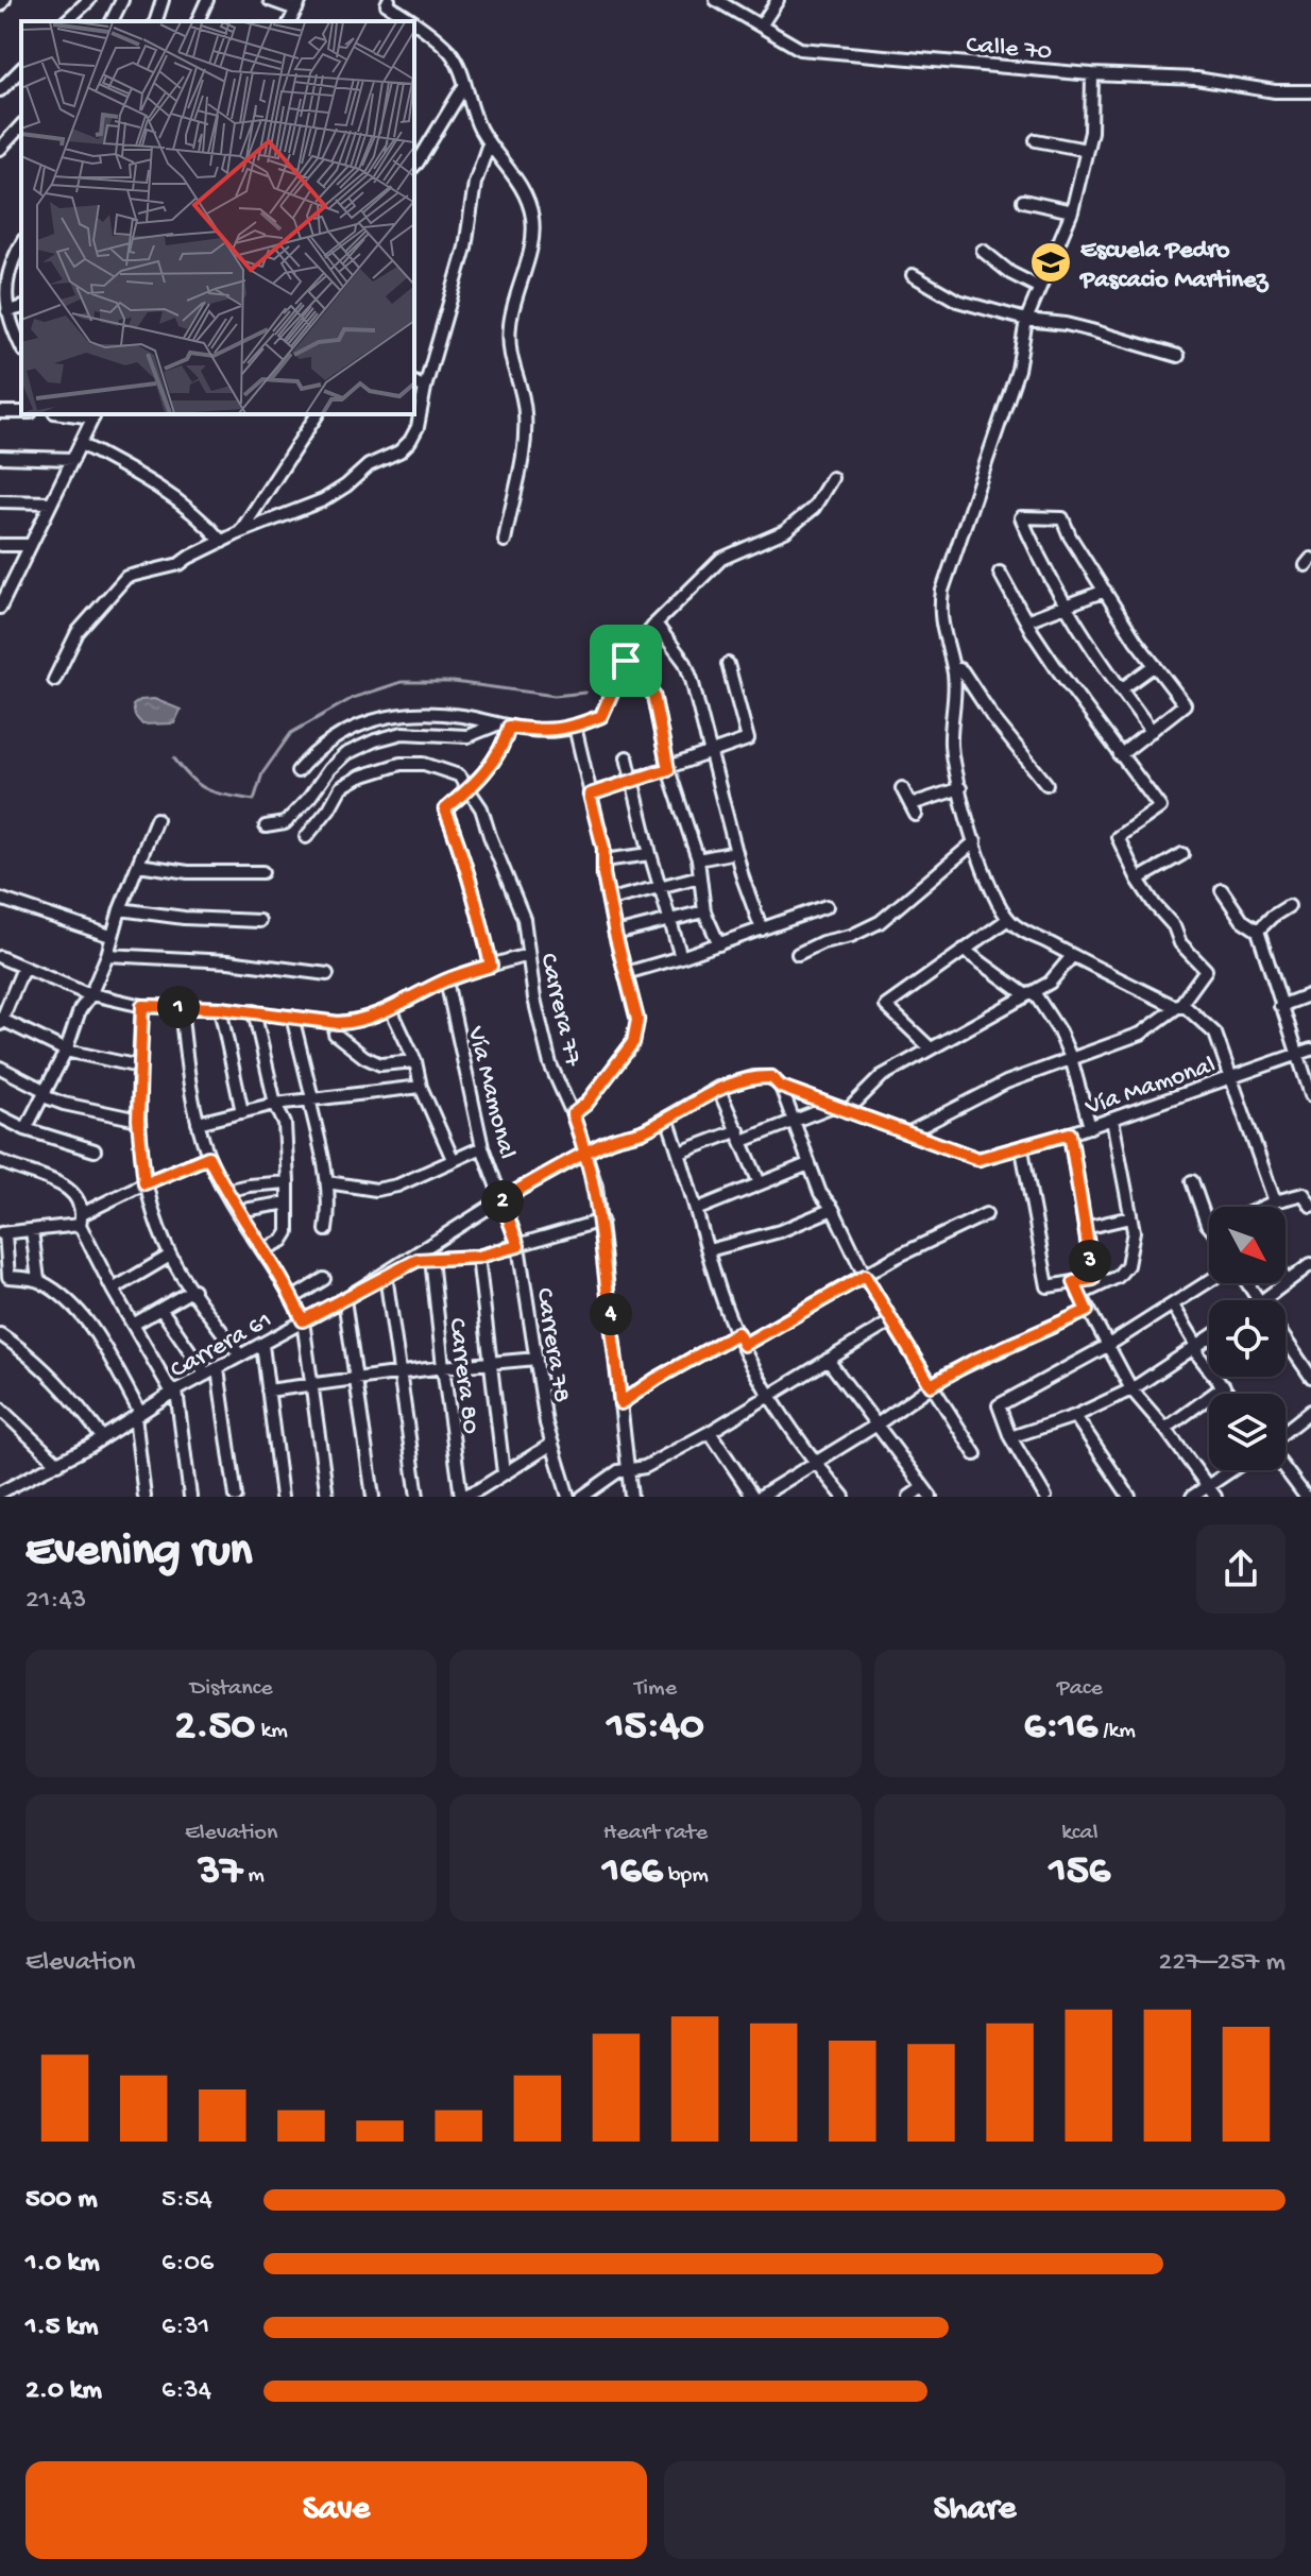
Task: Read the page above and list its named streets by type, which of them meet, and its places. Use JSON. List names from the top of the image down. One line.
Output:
{"streets":{"street":["Calle 70","Carrera 77","Vía Mamonal","Carrera 61","Carrera 78","Carrera 80"]},"crossings":[["Carrera 77","Vía Mamonal"],["Vía Mamonal","Carrera 61"],["Vía Mamonal","Carrera 78"],["Carrera 61","Carrera 78"]],"places":{"school or university":["Escuela Pedro Pascacio Martinez"]},"north":"bottom right","page":{"pins":["1","2","3","4"],"heading":["Evening run","21:43"],"stats":[["Distance","2.50 km"],["Time","15:40"],["Pace","6:16 /km"],["Elevation","37 m"],["Heart rate","166 bpm"],["kcal","156"]],"chart":["Elevation","227–257 m"],"list":[{"name":"500 m","note":"5:54"},{"name":"1.0 km","note":"6:06"},{"name":"1.5 km","note":"6:31"},{"name":"2.0 km","note":"6:34"}],"buttons":["Save","Share"]}}
